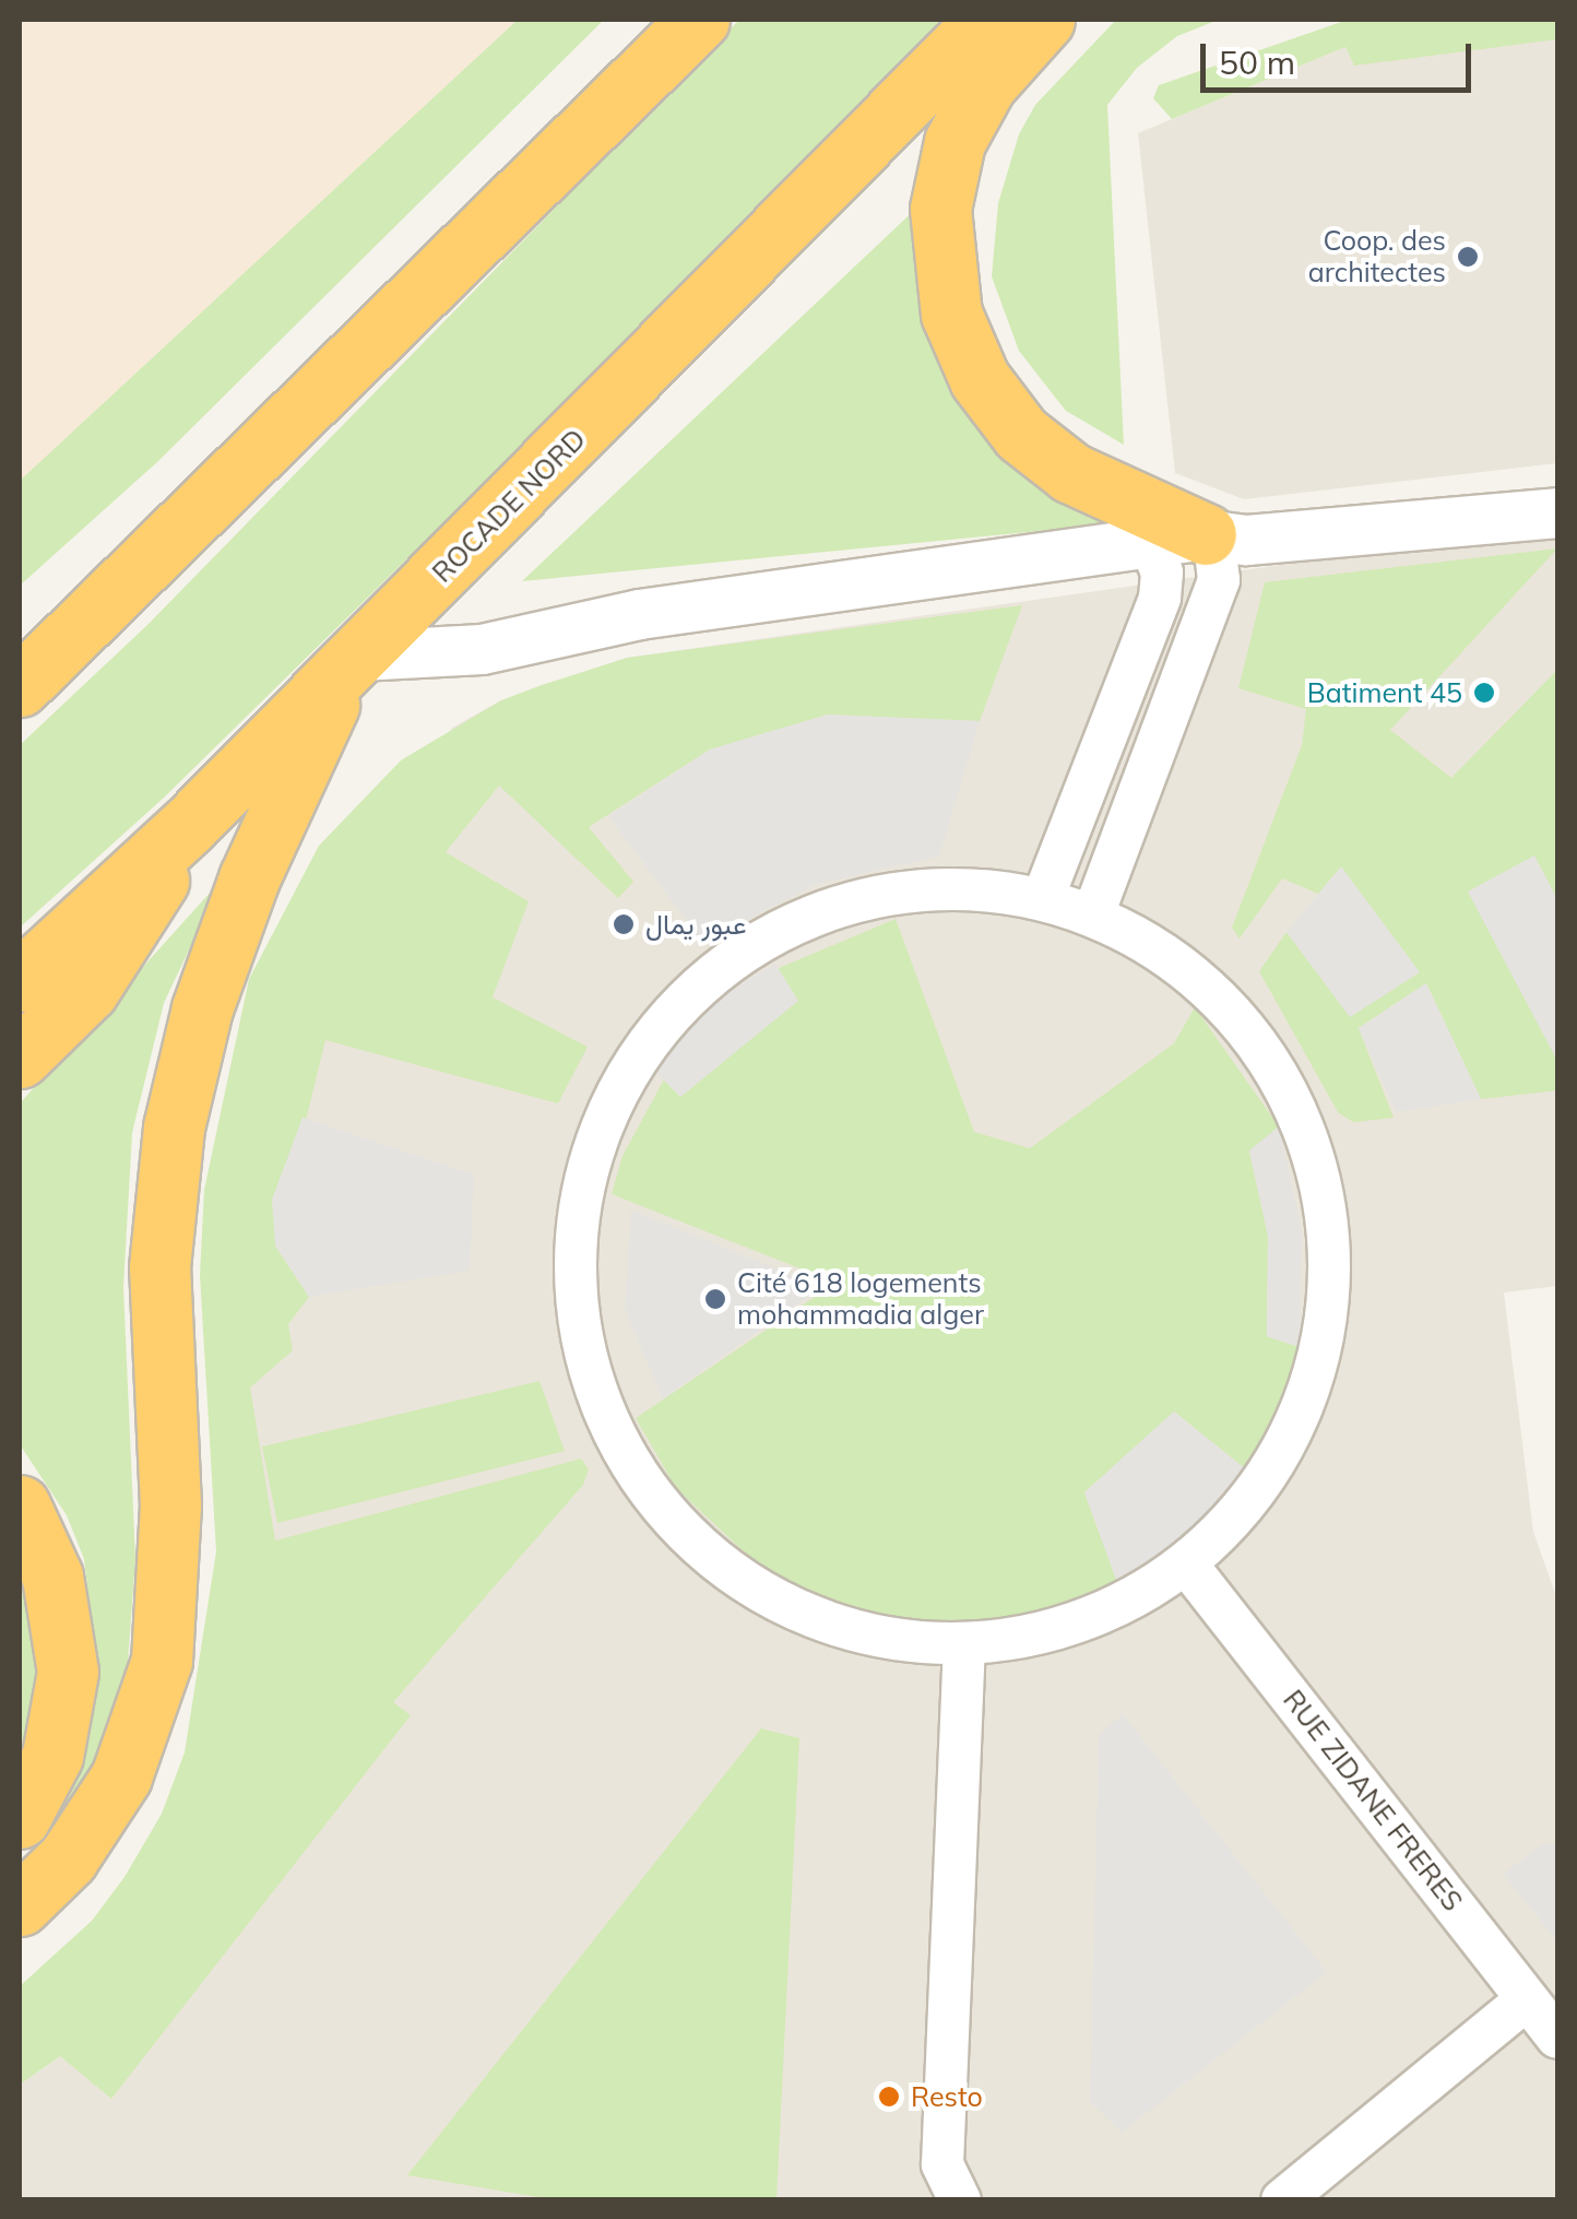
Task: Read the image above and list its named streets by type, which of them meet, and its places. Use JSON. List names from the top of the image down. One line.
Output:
{"streets":{"highway":["ROCADE NORD"],"street":["RUE ZIDANE FRERES"]},"places":["Coop. des architectes","Batiment 45","عبور يمال","Cité 618 logements mohammadia alger","Resto"],"scale_bar":"50 m"}
